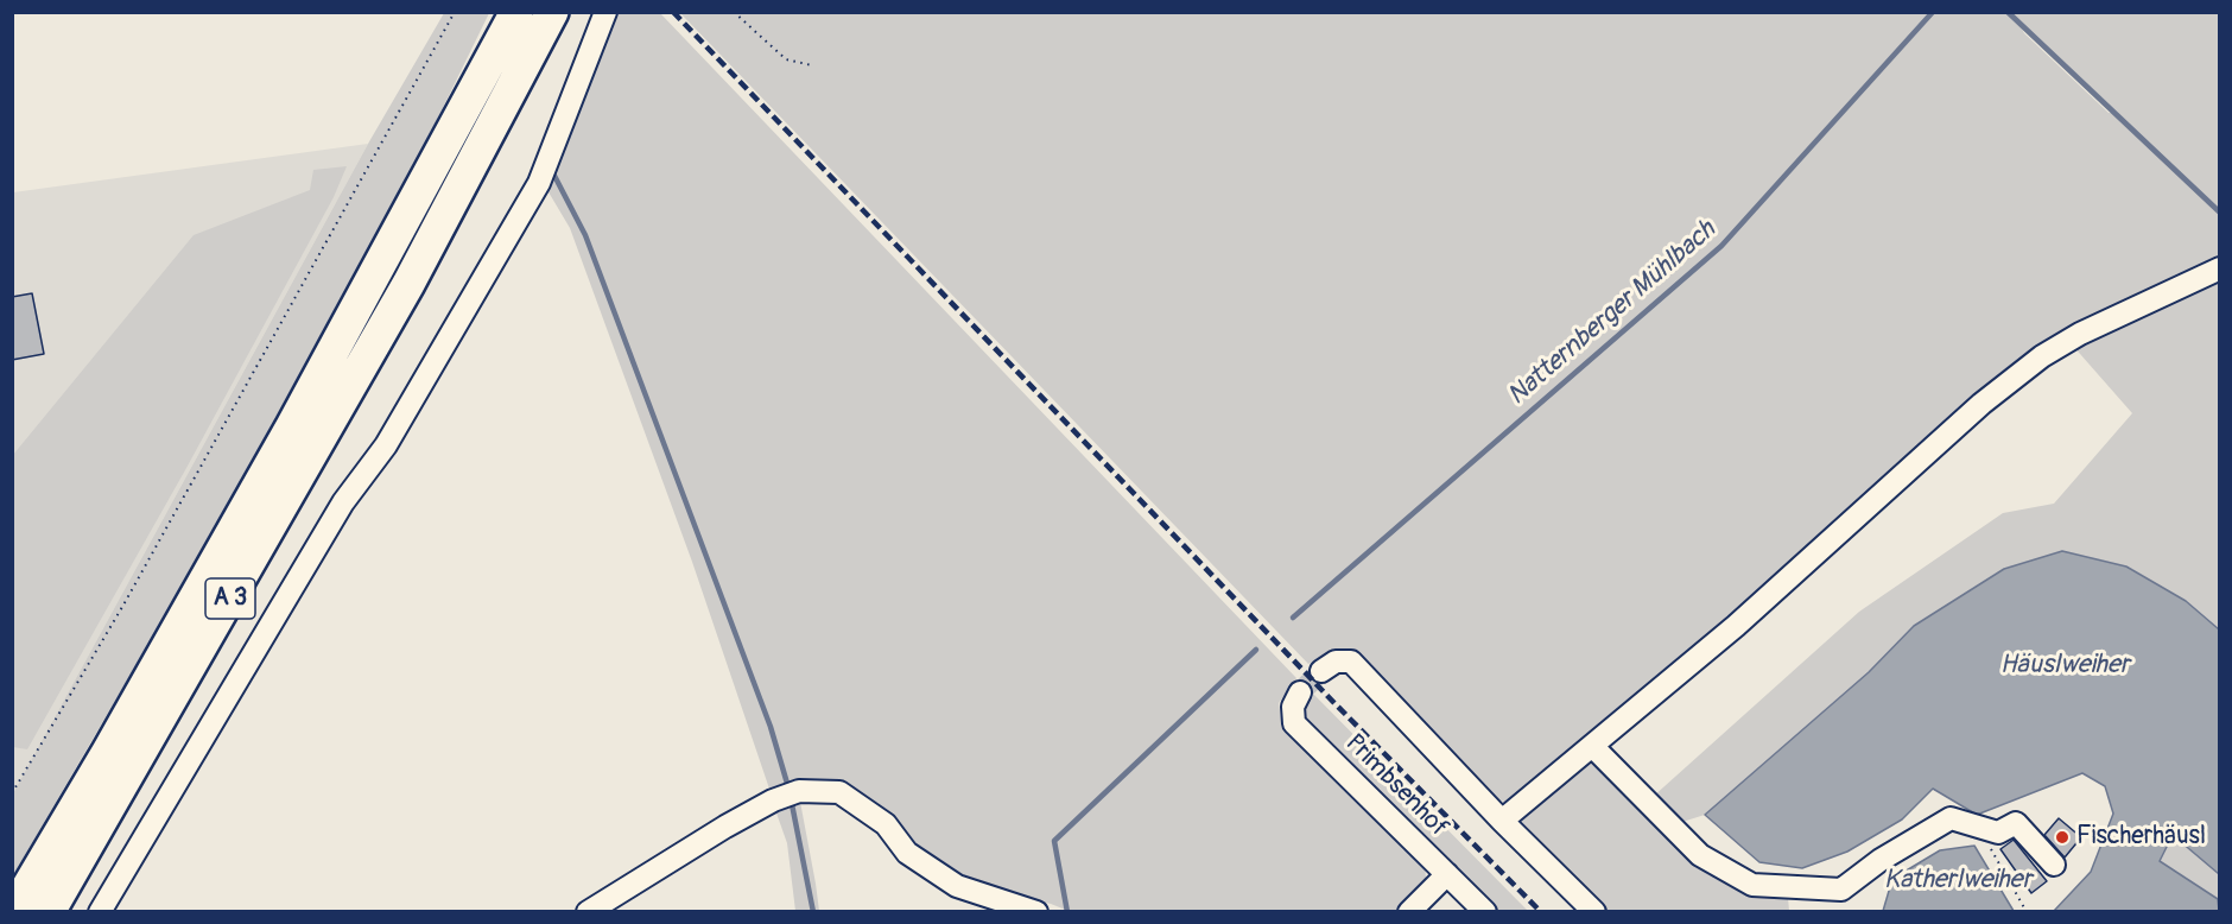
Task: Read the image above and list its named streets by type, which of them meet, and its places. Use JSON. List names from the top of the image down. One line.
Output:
{"streets":{"highway":["A 3"],"lane":["Primbsenhof"]},"water":["Natternberger Mühlbach","Häuslweiher","Katherlweiher"],"places":["Fischerhäusl"]}
